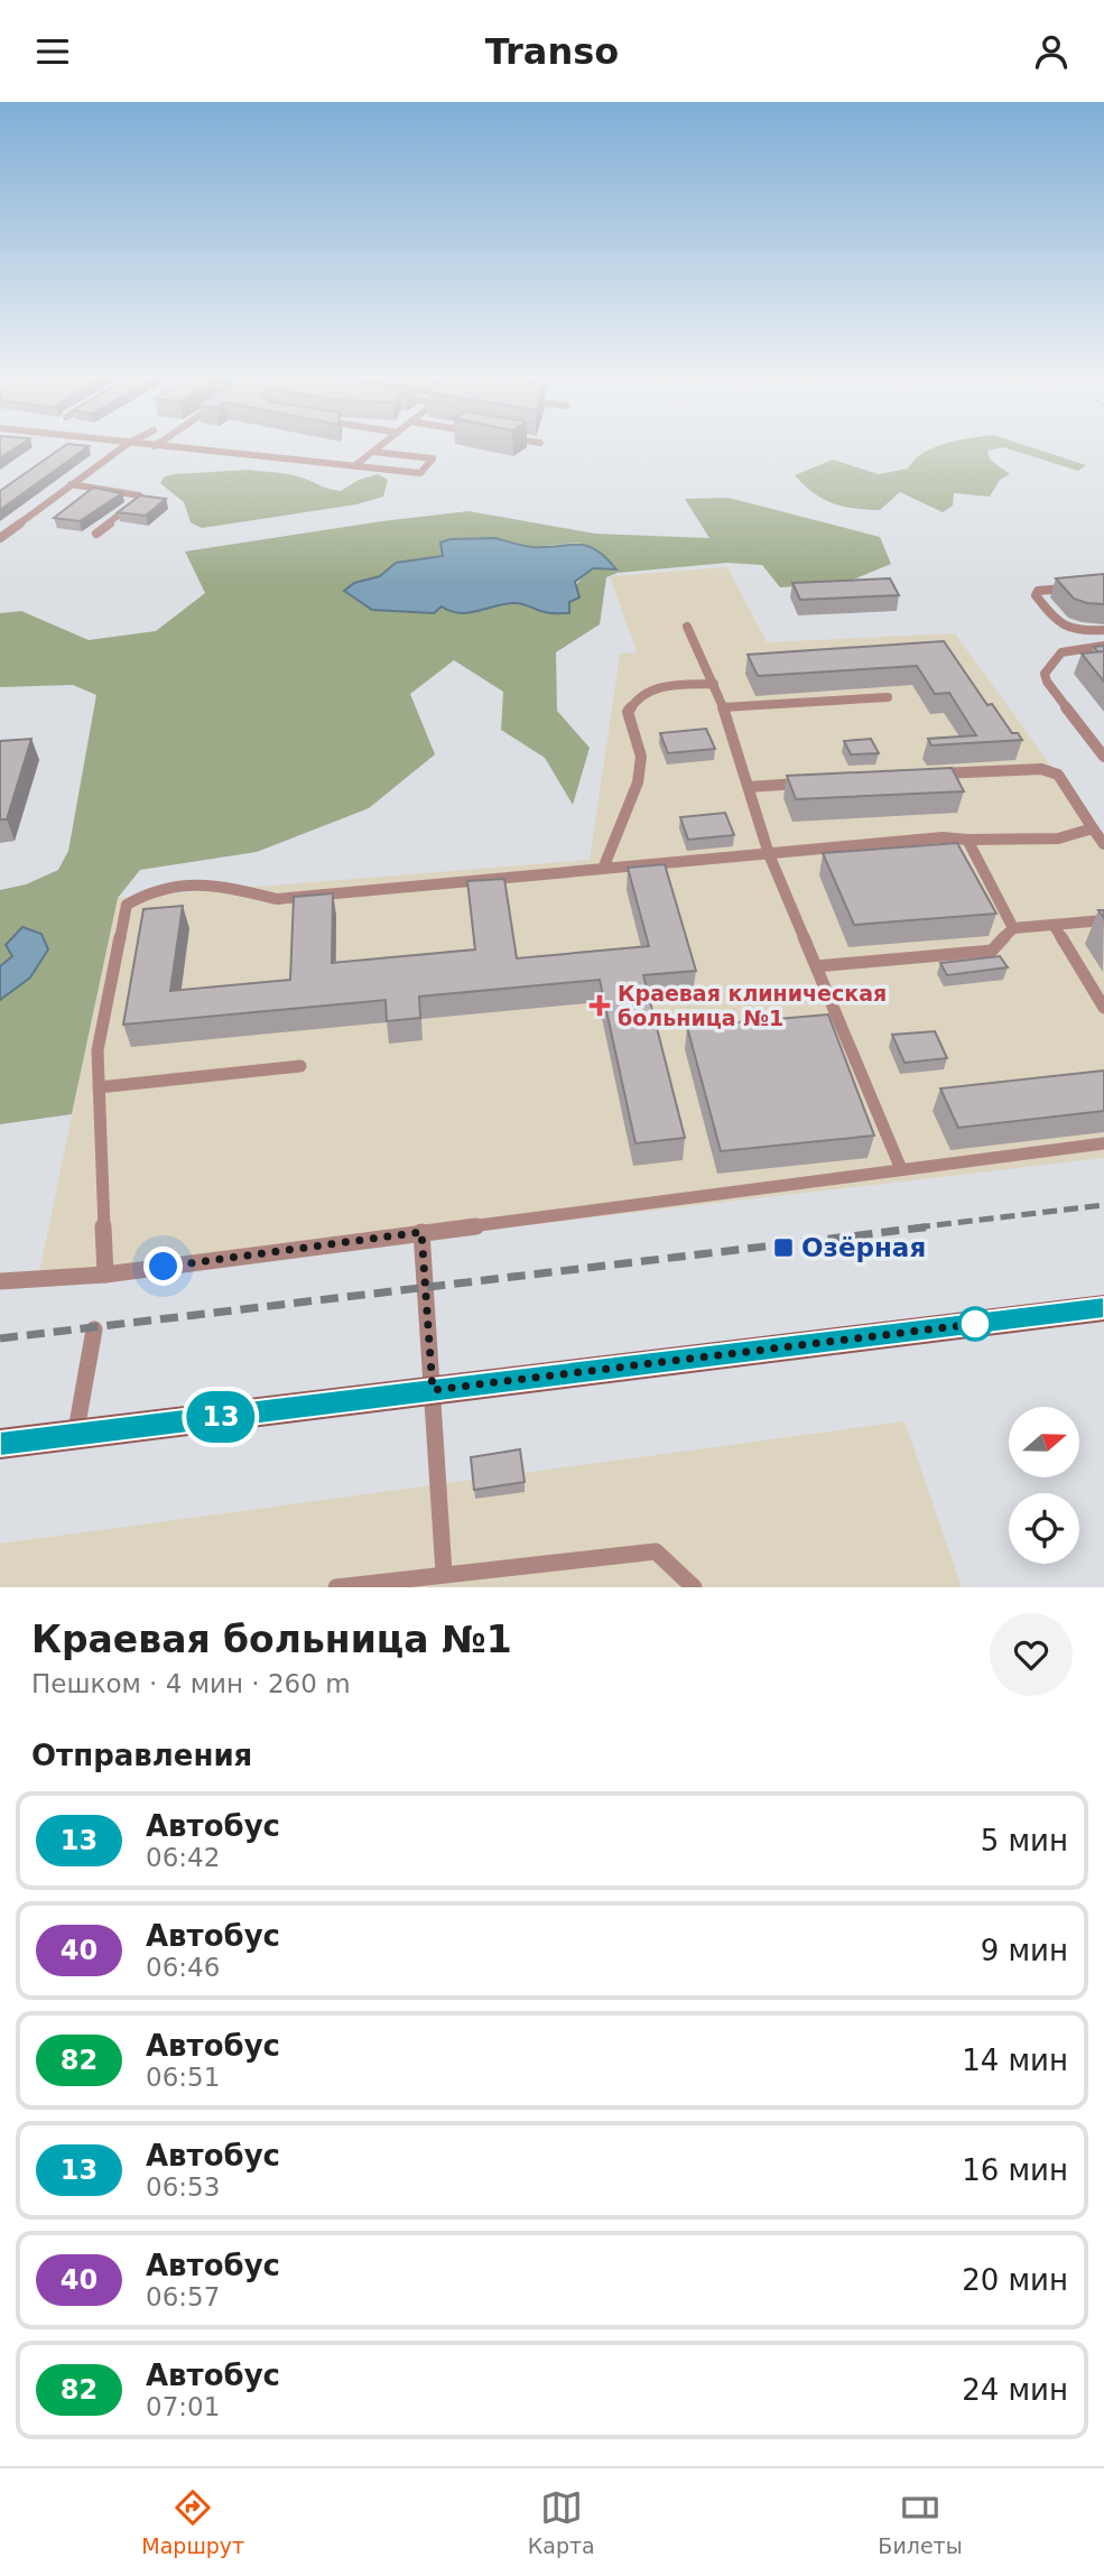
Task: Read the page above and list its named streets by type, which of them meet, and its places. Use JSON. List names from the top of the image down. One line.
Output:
{"places":{"health":["Краевая клиническая больница №1"],"transit":["Озёрная"]},"lines":["bus line 13"],"north":"right","page":{"header":"Transo","on_map":"13","heading":[["Краевая больница №1","Пешком · 4 мин · 260 m"],"Отправления"],"list":[{"mark":"13","name":"Автобус","note":"06:42","value":"5 мин"},{"mark":"40","name":"Автобус","note":"06:46","value":"9 мин"},{"mark":"82","name":"Автобус","note":"06:51","value":"14 мин"},{"mark":"13","name":"Автобус","note":"06:53","value":"16 мин"},{"mark":"40","name":"Автобус","note":"06:57","value":"20 мин"},{"mark":"82","name":"Автобус","note":"07:01","value":"24 мин"}],"tabs":["Маршрут","Карта","Билеты"]}}
